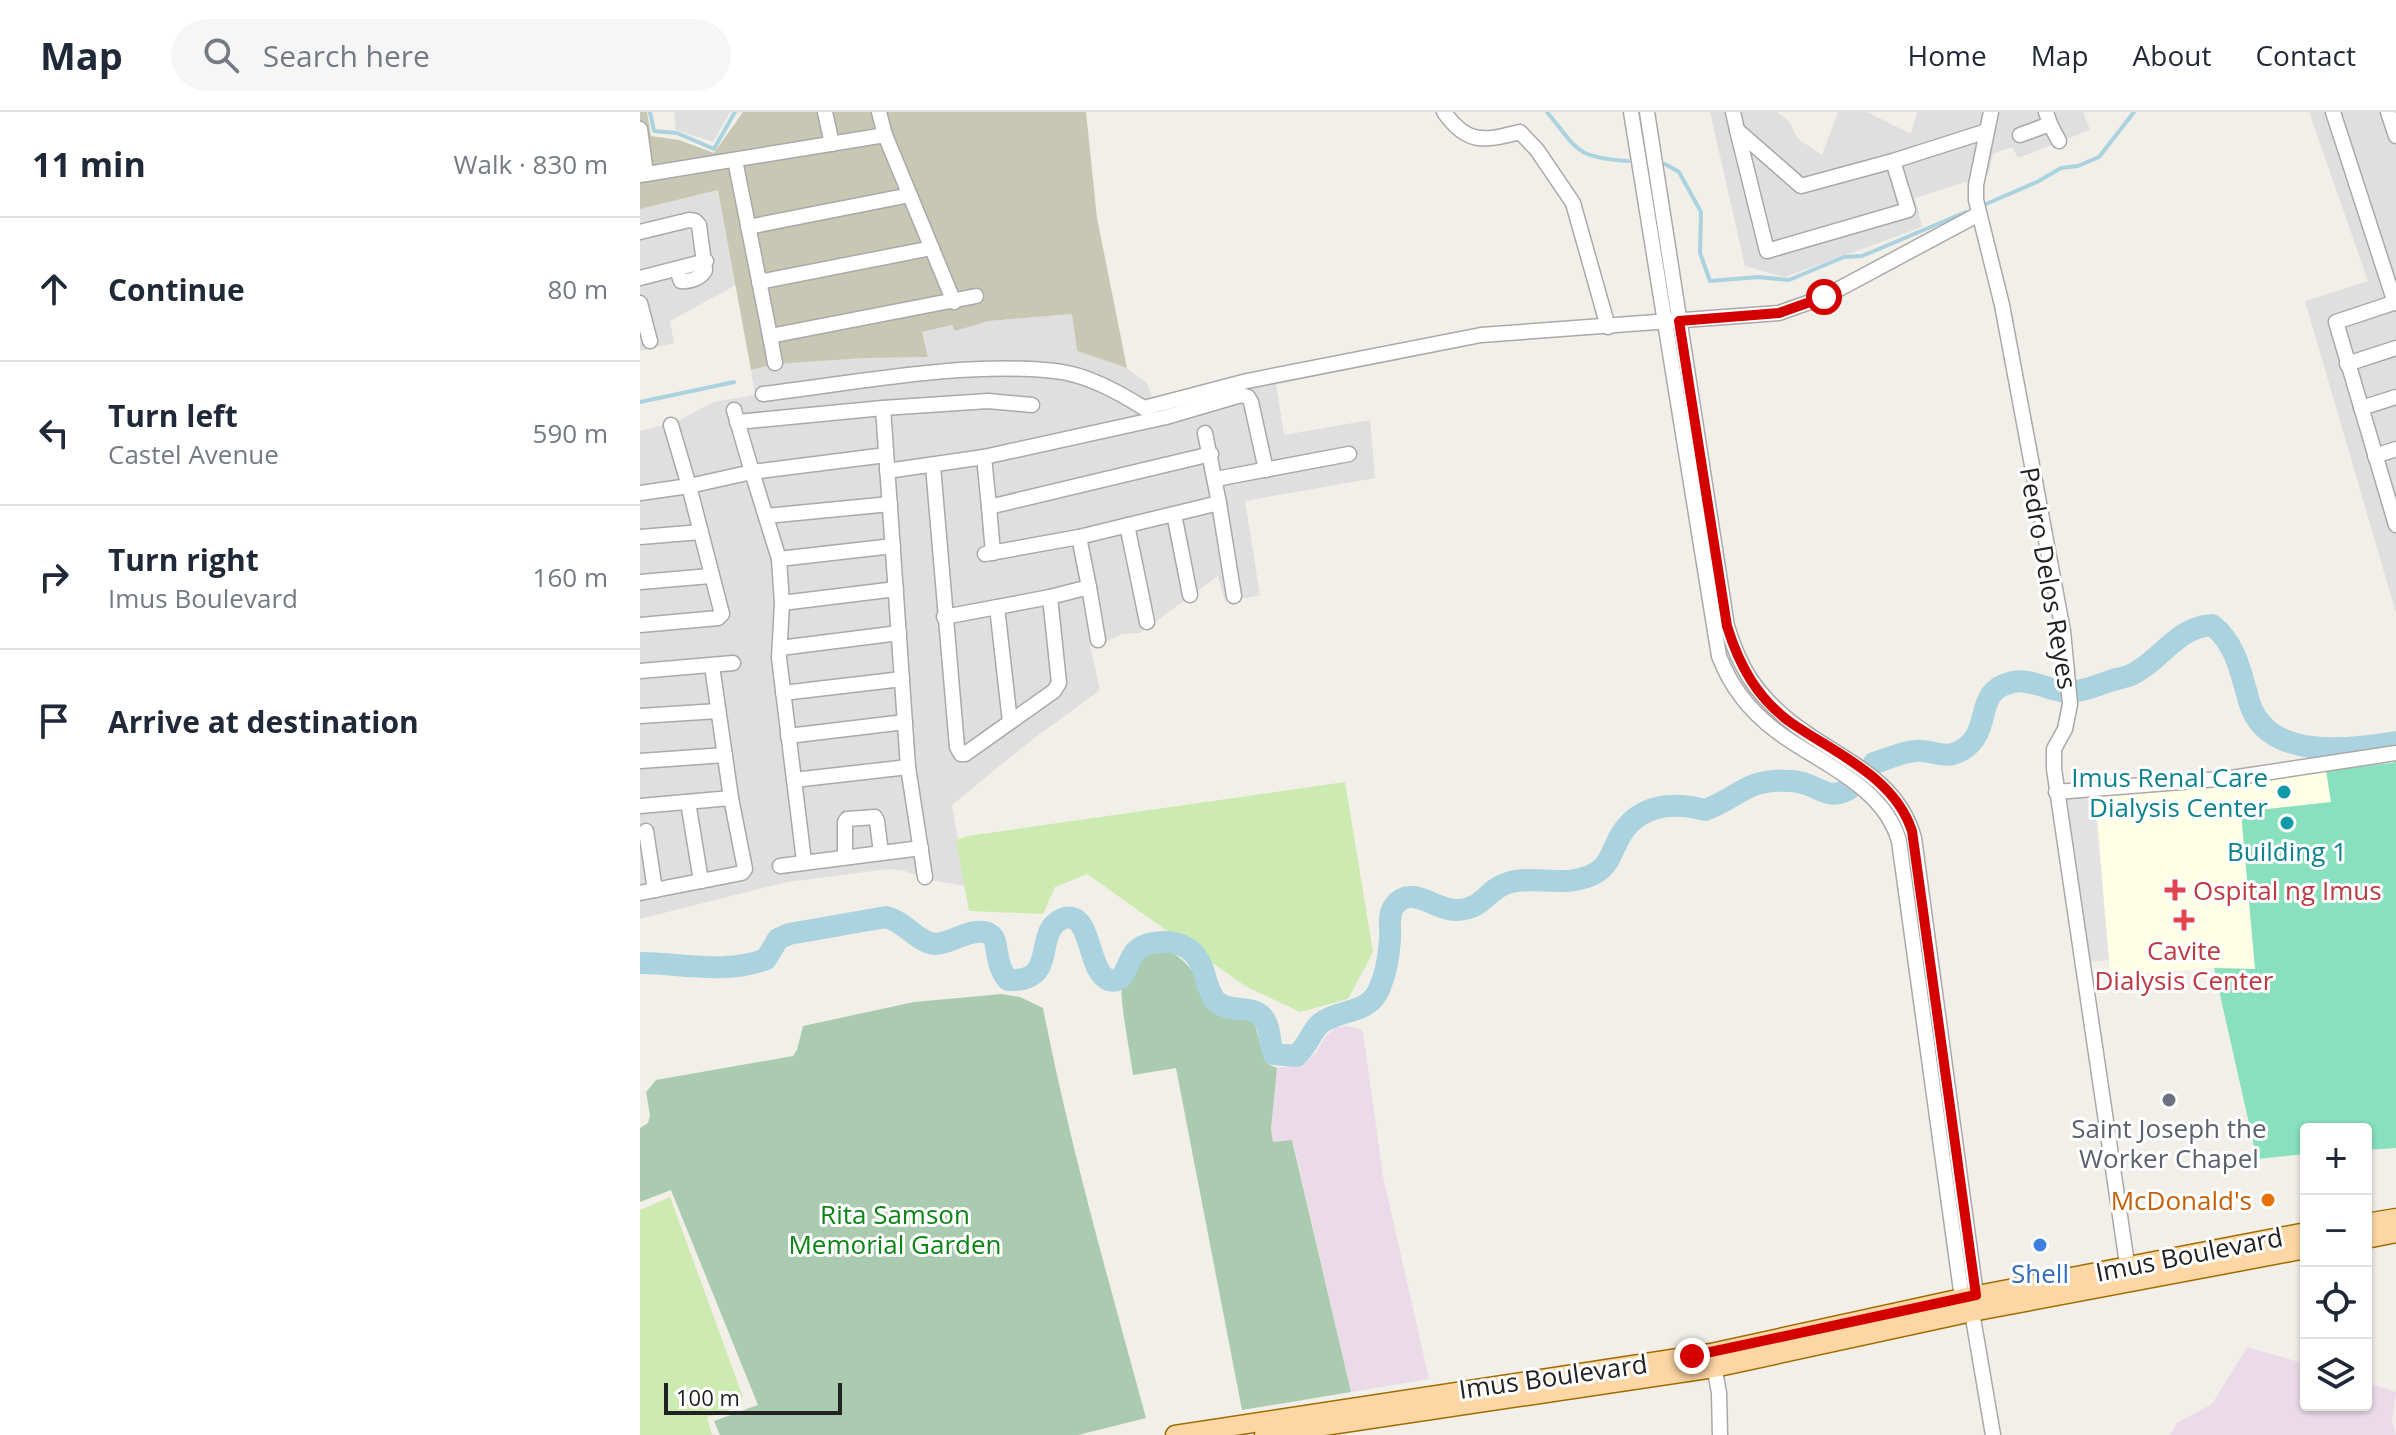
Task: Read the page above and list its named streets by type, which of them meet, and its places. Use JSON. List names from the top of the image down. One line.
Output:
{"streets":{"main road":["Imus Boulevard"],"street":["Pedro Delos Reyes"]},"crossings":[["Pedro Delos Reyes","Imus Boulevard"]],"parks":["Rita Samson Memorial Garden"],"places":{"other":["Imus Renal Care Dialysis Center","Building 1","Saint Joseph the Worker Chapel","McDonald's","Shell"],"health":["Ospital ng Imus","Cavite Dialysis Center"]},"scale_bar":"100 m","page":{"header":"Map","search":"Search here","nav":["Home","Map","About","Contact"],"heading":["11 min","Walk · 830 m"],"list":[["Continue","80 m"],["Turn left","Castel Avenue","590 m"],["Turn right","Imus Boulevard","160 m"],"Arrive at destination"],"map_buttons":["+","−"],"scale":"100 m"}}
